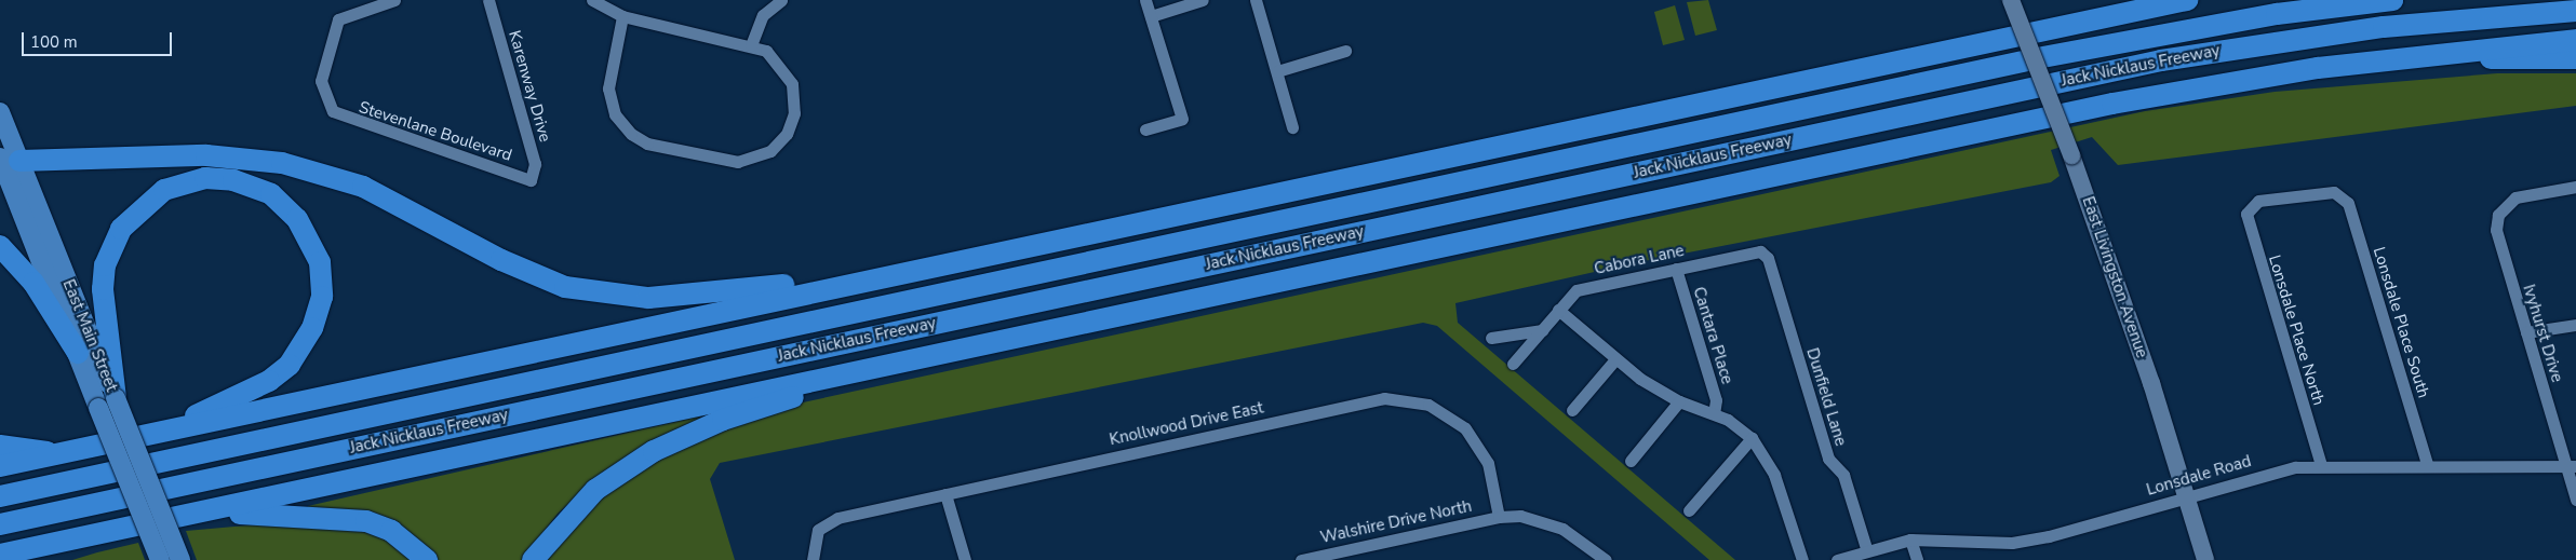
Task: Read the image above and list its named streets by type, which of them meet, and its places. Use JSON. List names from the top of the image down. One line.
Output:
{"streets":{"highway":["Jack Nicklaus Freeway"],"main road":["East Livingston Avenue","East Main Street"],"street":["Karenway Drive","Stevenlane Boulevard","Cabora Lane","Lonsdale Place South","Lonsdale Place North","Ivyhurst Drive","Cantara Place","Dunfield Lane","Knollwood Drive East","Lonsdale Road","Walshire Drive North"]},"crossings":[["Karenway Drive","Stevenlane Boulevard"],["Cabora Lane","Cantara Place"],["Cabora Lane","Dunfield Lane"],["East Livingston Avenue","Lonsdale Road"],["Lonsdale Place South","Lonsdale Place North"],["Lonsdale Place South","Lonsdale Road"],["Lonsdale Place North","Lonsdale Road"],["Ivyhurst Drive","Lonsdale Road"],["Dunfield Lane","Lonsdale Road"],["Knollwood Drive East","Walshire Drive North"]],"scale_bar":"100 m"}
